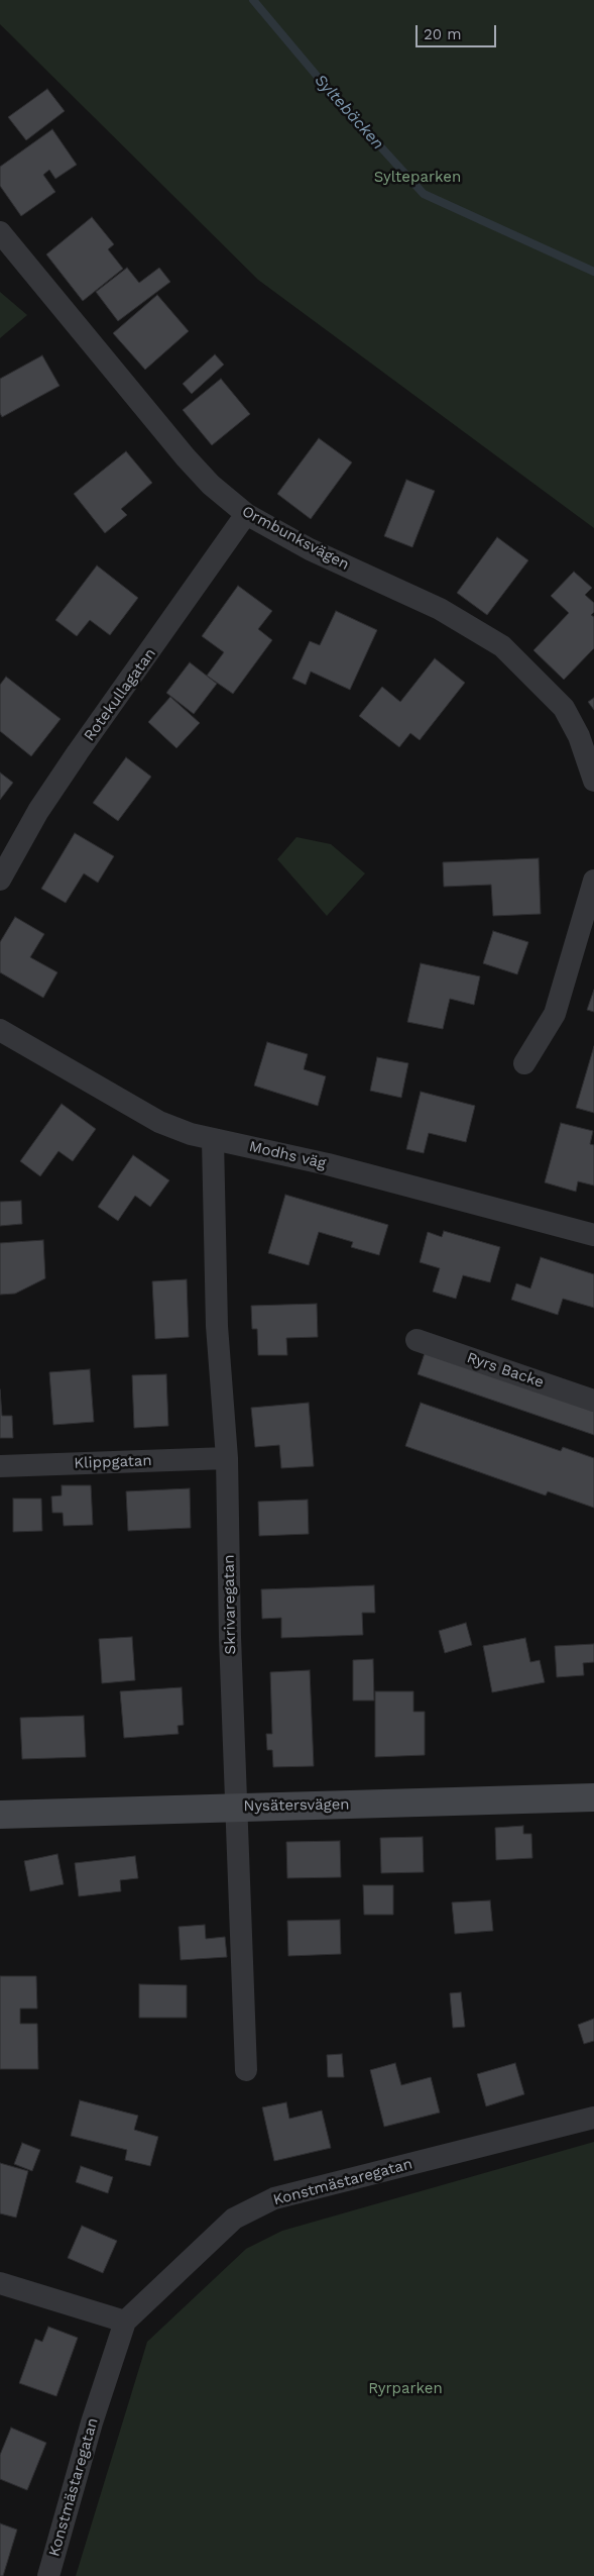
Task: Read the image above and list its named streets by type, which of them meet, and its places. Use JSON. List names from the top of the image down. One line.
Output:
{"streets":{"street":["Ormbunksvägen","Rotekullagatan","Modhs väg","Ryrs Backe","Klippgatan","Skrivaregatan","Nysätersvägen","Konstmästaregatan"]},"crossings":[["Ormbunksvägen","Rotekullagatan"],["Modhs väg","Skrivaregatan"],["Klippgatan","Skrivaregatan"],["Skrivaregatan","Nysätersvägen"]],"water":["Syltebäcken"],"parks":["Sylteparken","Ryrparken"],"scale_bar":"20 m"}
